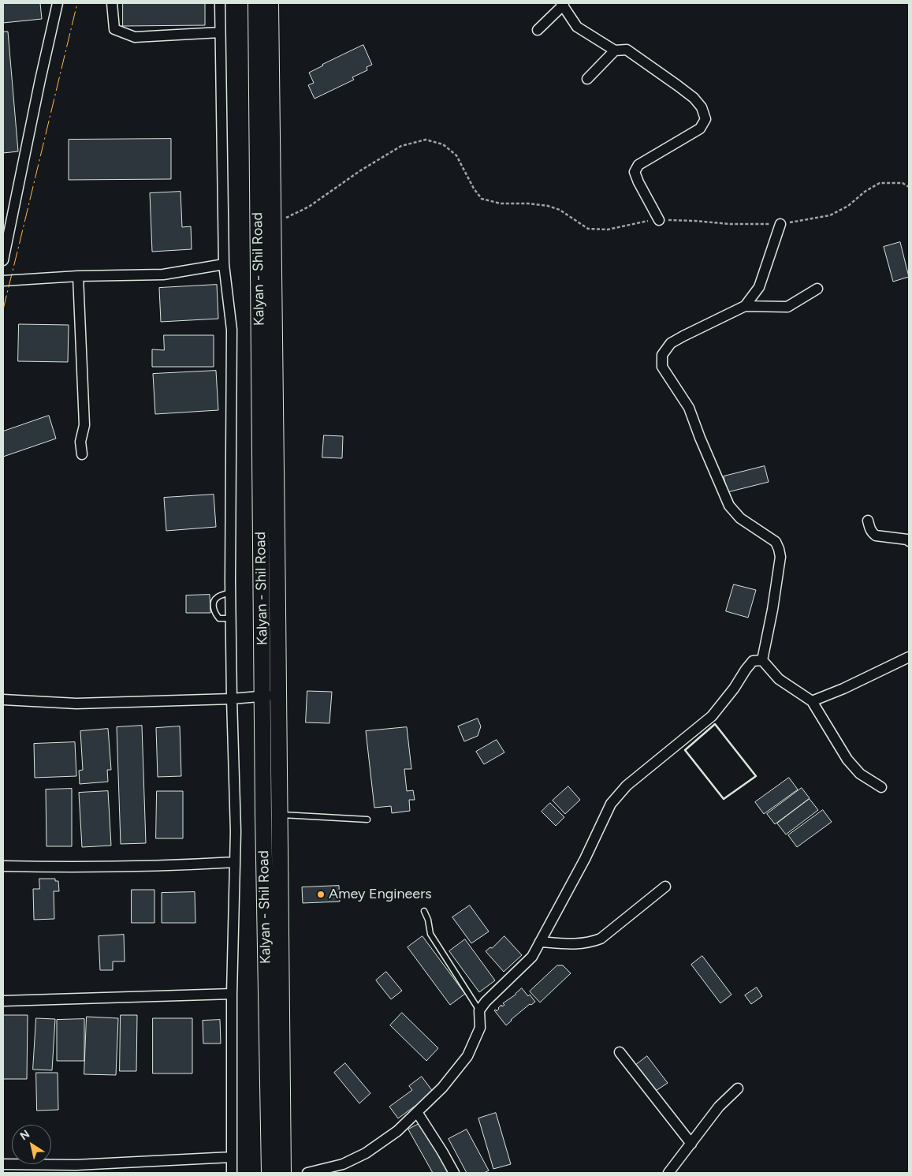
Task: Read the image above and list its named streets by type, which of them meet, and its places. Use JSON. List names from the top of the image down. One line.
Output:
{"streets":{"main road":["Kalyan - Shil Road"]},"places":["Amey Engineers"],"north":"top left"}
